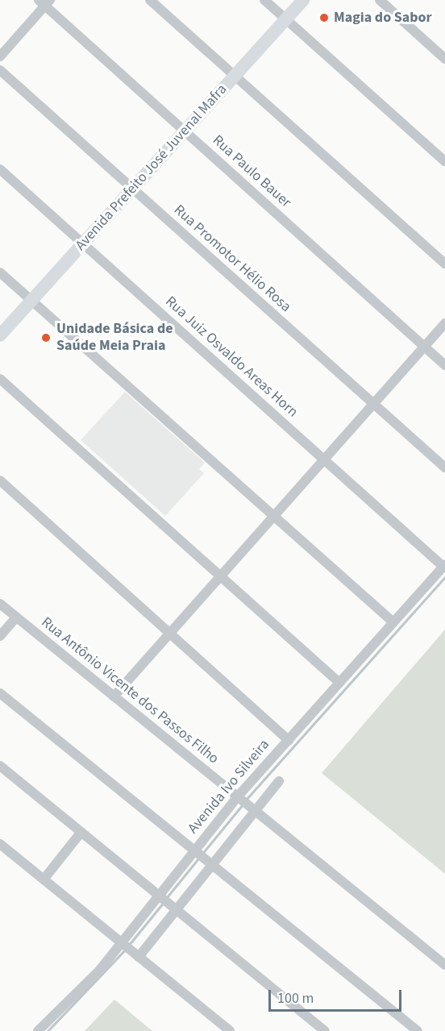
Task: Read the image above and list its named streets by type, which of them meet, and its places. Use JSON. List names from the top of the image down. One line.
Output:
{"streets":{"main road":["Avenida Prefeito José Juvenal Mafra"],"street":["Rua Paulo Bauer","Rua Promotor Hélio Rosa","Rua Juiz Osvaldo Areas Horn","Rua Antônio Vicente dos Passos Filho","Avenida Ivo Silveira"]},"crossings":[["Avenida Prefeito José Juvenal Mafra","Rua Paulo Bauer"],["Avenida Prefeito José Juvenal Mafra","Rua Promotor Hélio Rosa"],["Avenida Prefeito José Juvenal Mafra","Rua Juiz Osvaldo Areas Horn"],["Rua Juiz Osvaldo Areas Horn","Avenida Ivo Silveira"],["Rua Antônio Vicente dos Passos Filho","Avenida Ivo Silveira"]],"places":["Magia do Sabor","Unidade Básica de Saúde Meia Praia"],"scale_bar":"100 m"}
